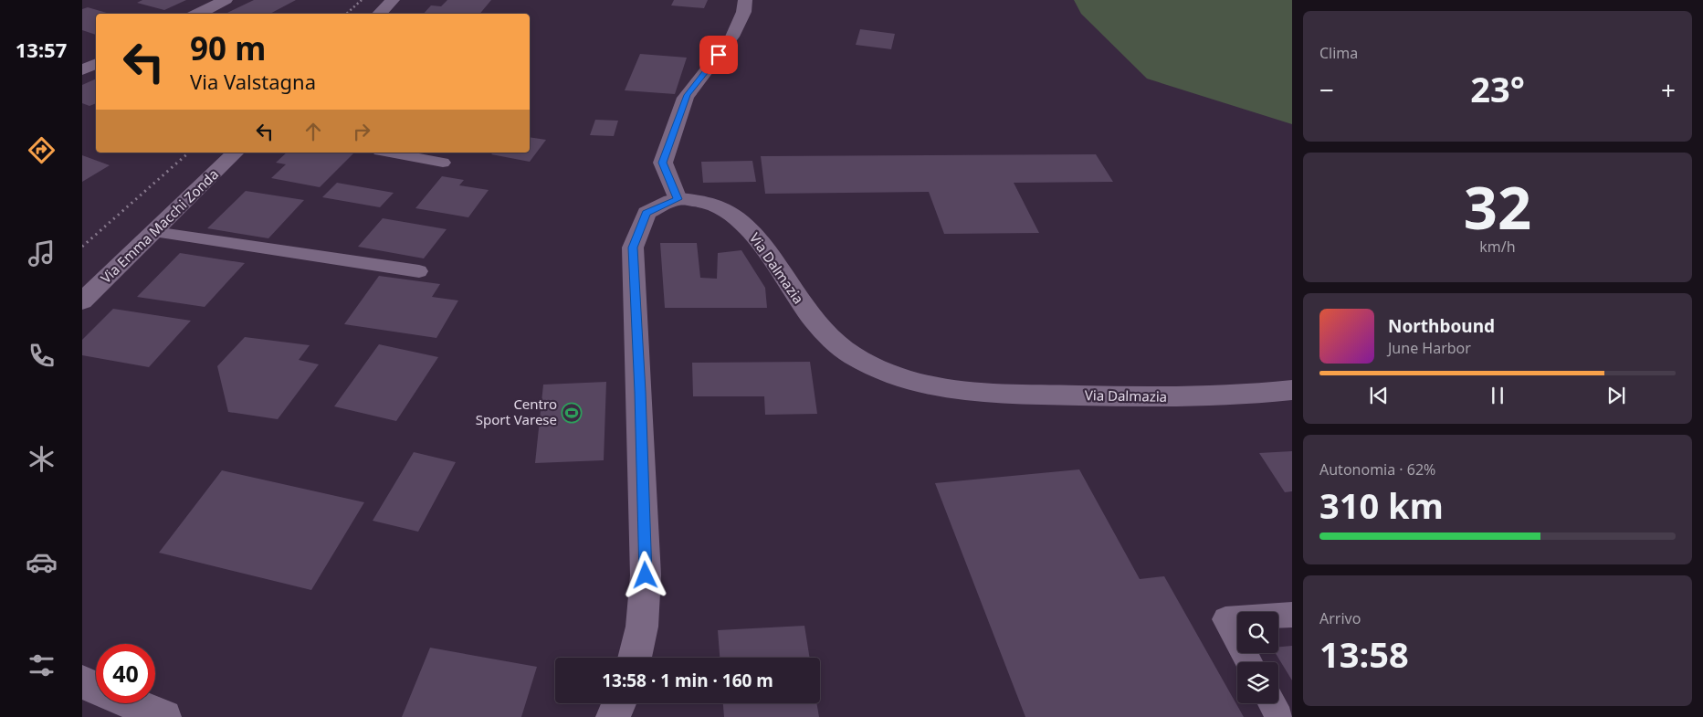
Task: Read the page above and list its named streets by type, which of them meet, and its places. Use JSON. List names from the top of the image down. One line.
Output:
{"streets":{"street":["Via Emma Macchi Zonda","Via Dalmazia"]},"places":{"sports":["Centro Sport Varese"]},"page":{"tabs":"13:57","tile":["Clima",["32","km/h"],["Autonomia · 62%","310 km"],["Arrivo","13:58"]],"turn":["90 m","Via Valstagna"],"heat":["−","23°","+"],"song":["Northbound","June Harbor"],"limit":"40","trip":"13:58 · 1 min · 160 m"}}
